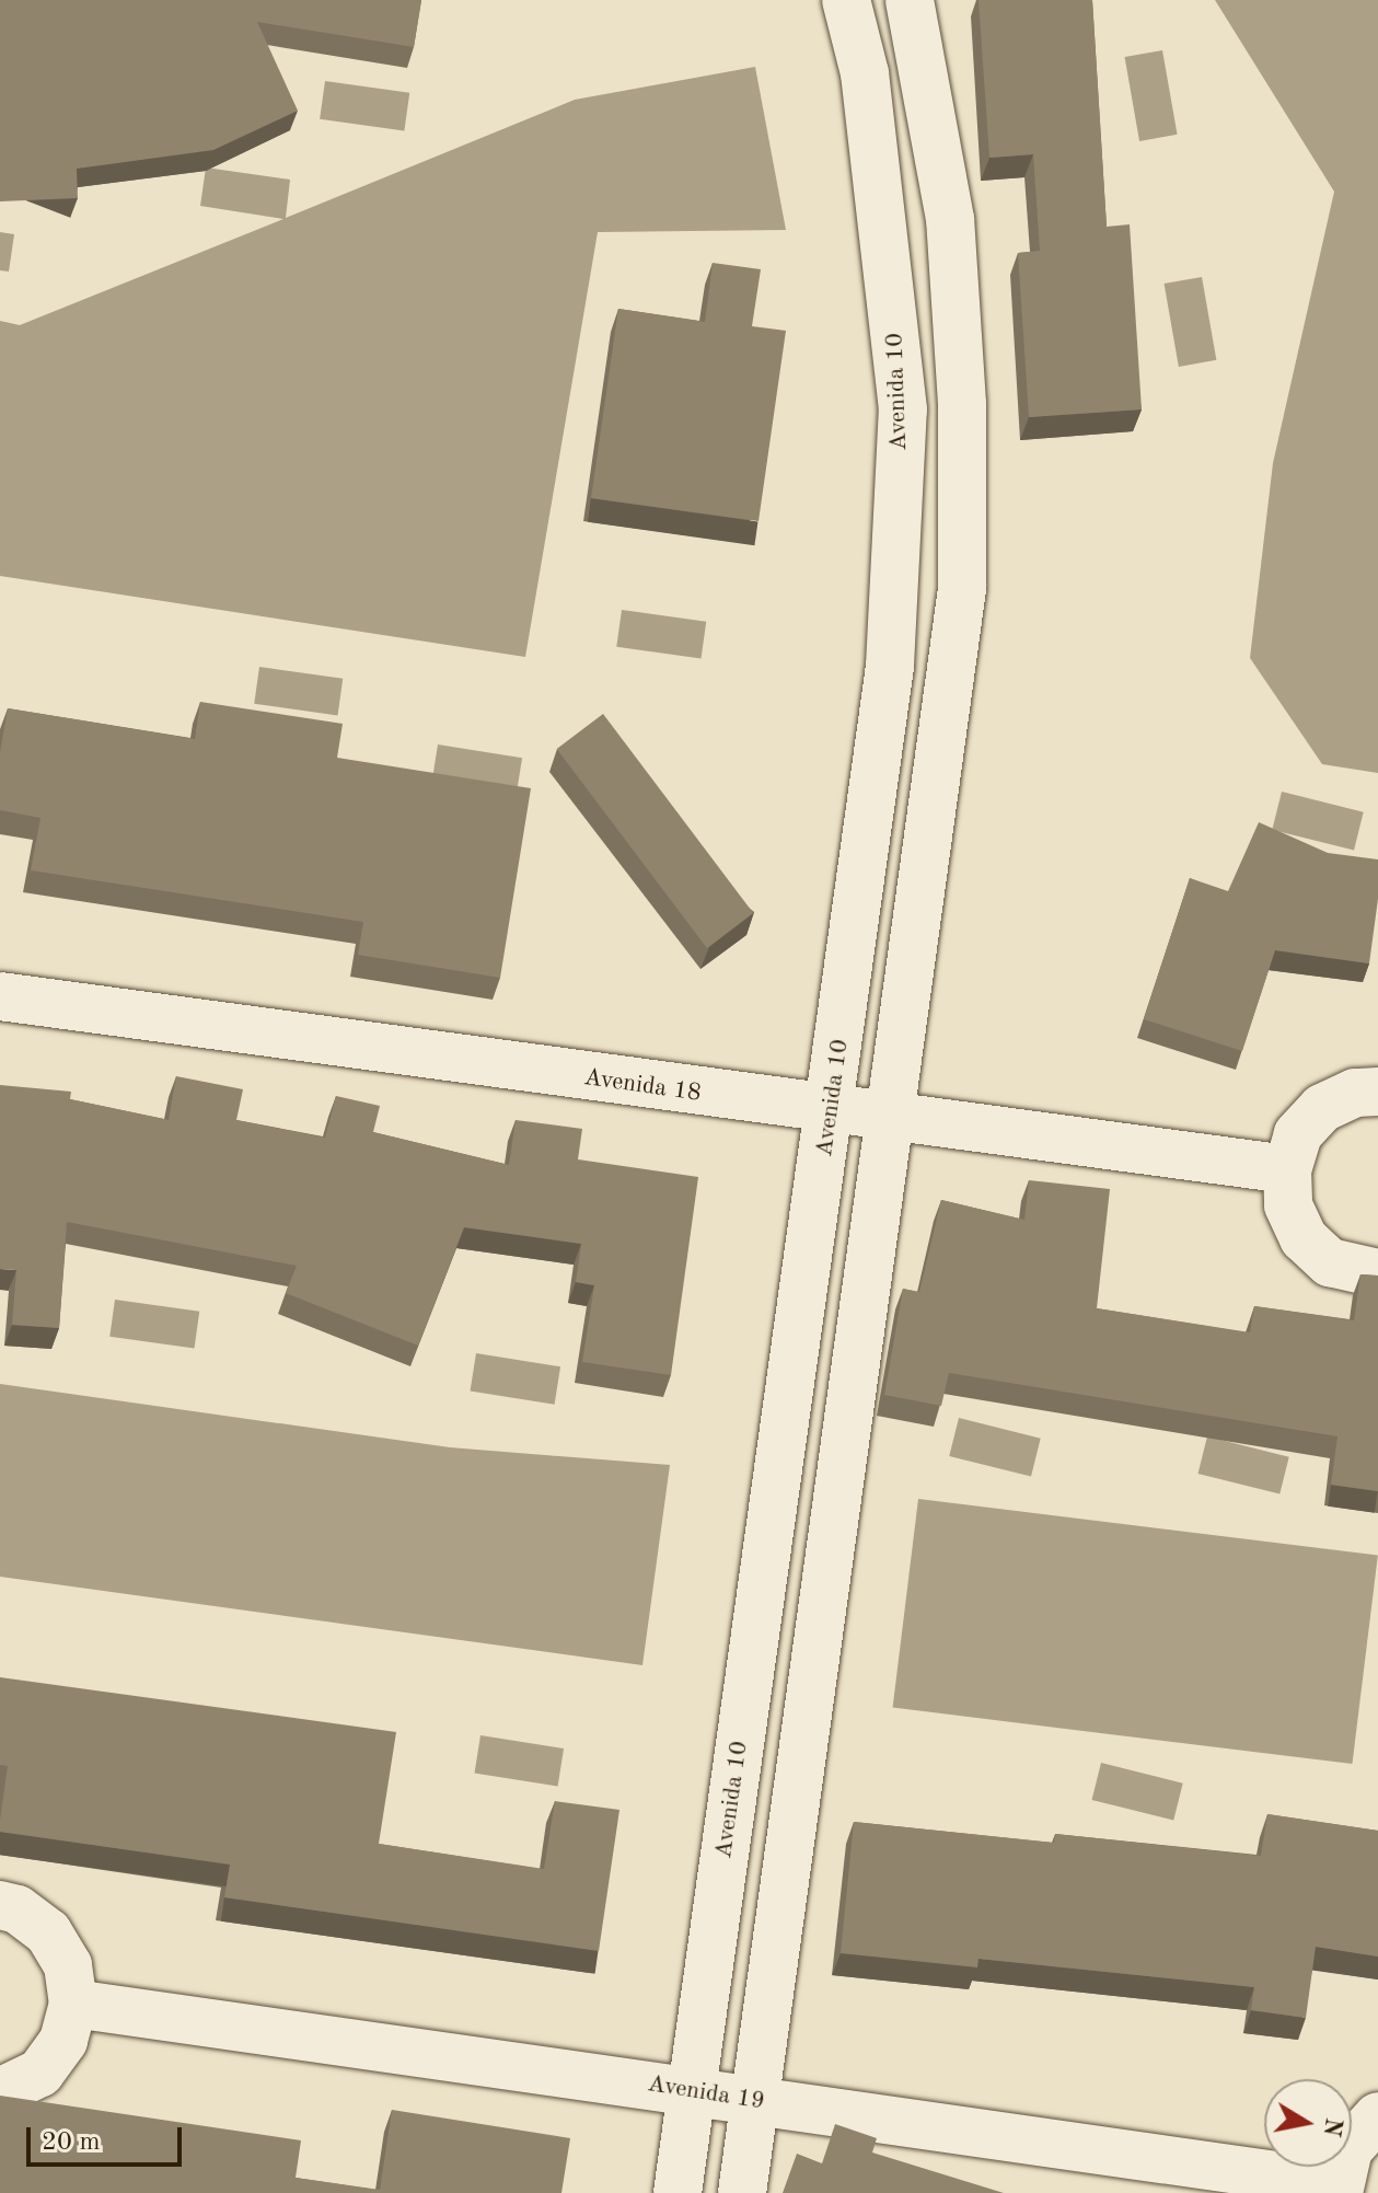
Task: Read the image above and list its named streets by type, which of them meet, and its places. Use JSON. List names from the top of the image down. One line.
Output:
{"streets":{"street":["Avenida 10","Avenida 18","Avenida 19"]},"crossings":[["Avenida 10","Avenida 18"],["Avenida 10","Avenida 19"]],"scale_bar":"20 m","north":"right"}
